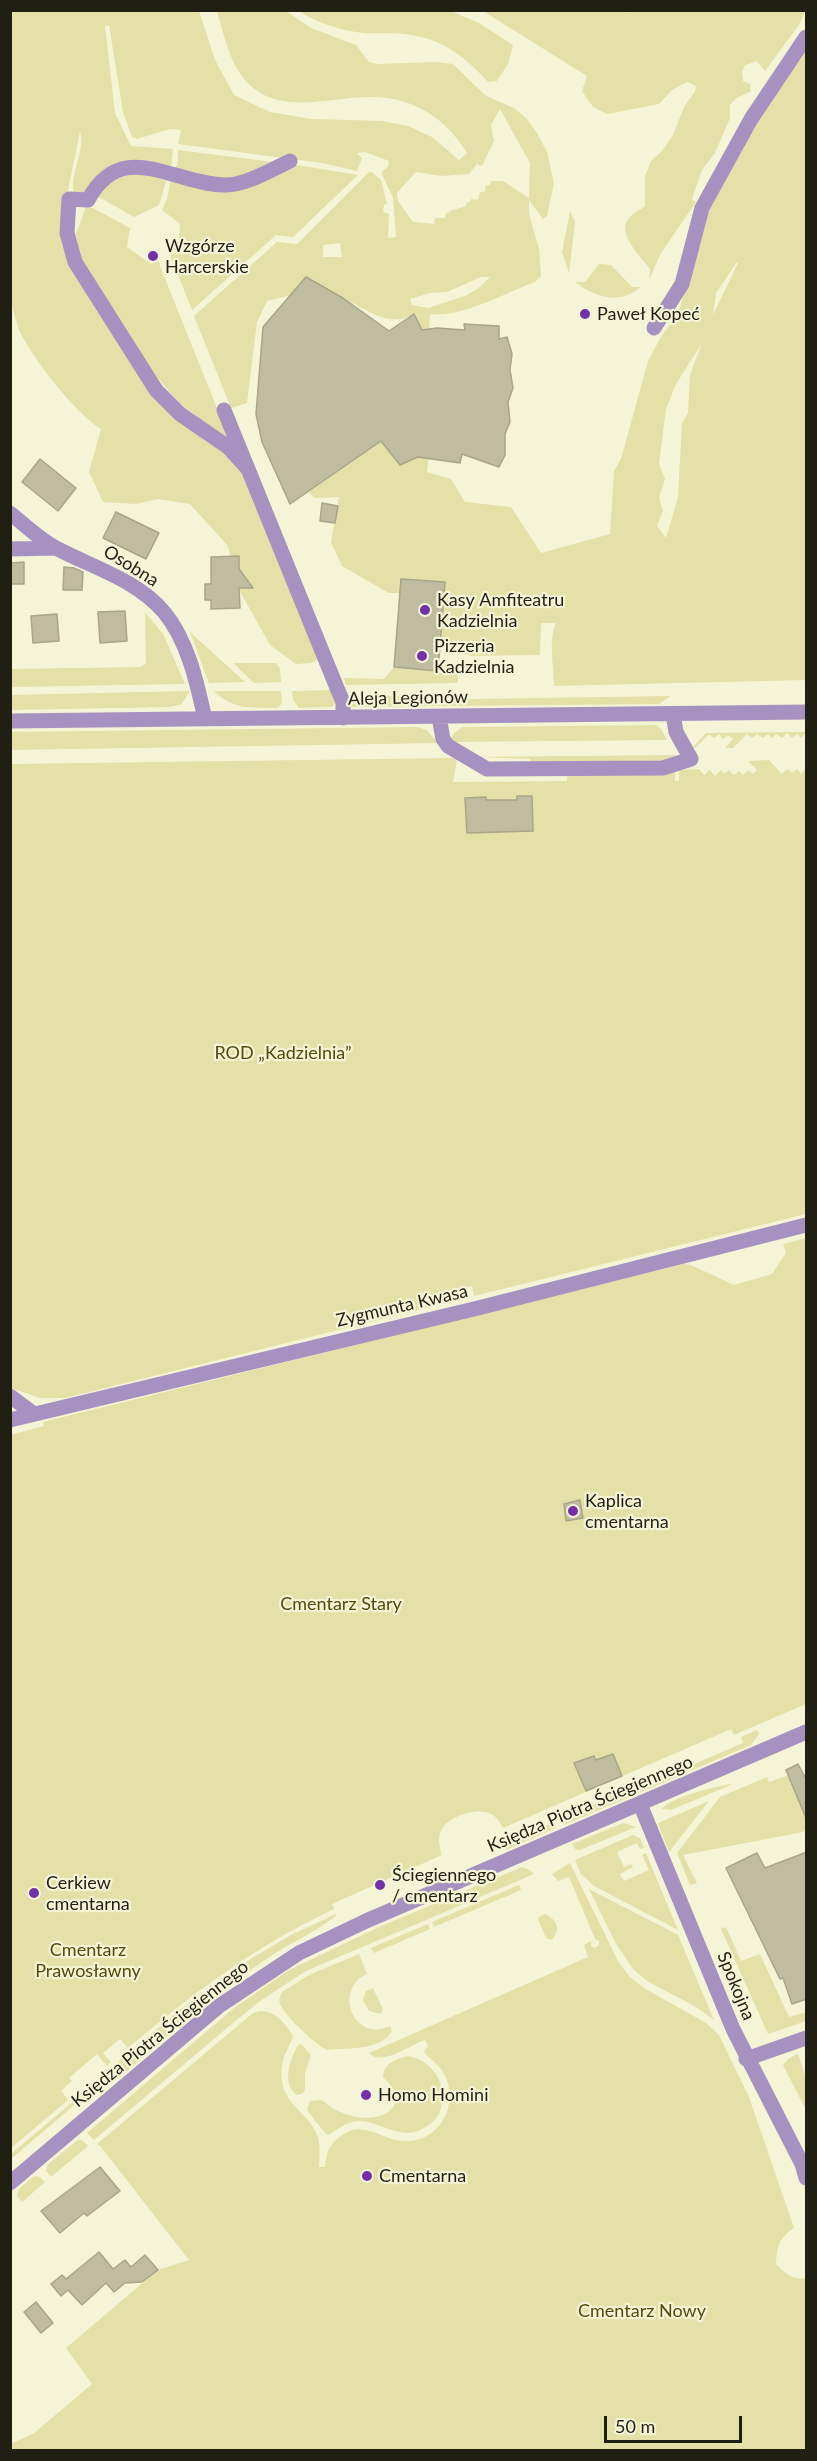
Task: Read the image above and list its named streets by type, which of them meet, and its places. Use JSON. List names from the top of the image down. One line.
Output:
{"streets":{"street":["Osobna","Aleja Legionów","Zygmunta Kwasa","Księdza Piotra Ściegiennego","Spokojna"]},"crossings":[["Osobna","Aleja Legionów"],["Księdza Piotra Ściegiennego","Spokojna"]],"parks":["ROD „Kadzielnia”","Cmentarz Stary","Cmentarz Prawosławny","Cmentarz Nowy"],"places":["Wzgórze Harcerskie","Paweł Kopeć","Kasy Amfiteatru Kadzielnia","Pizzeria Kadzielnia","Kaplica cmentarna","Ściegiennego / cmentarz","Cerkiew cmentarna","Homo Homini","Cmentarna"],"scale_bar":"50 m"}
